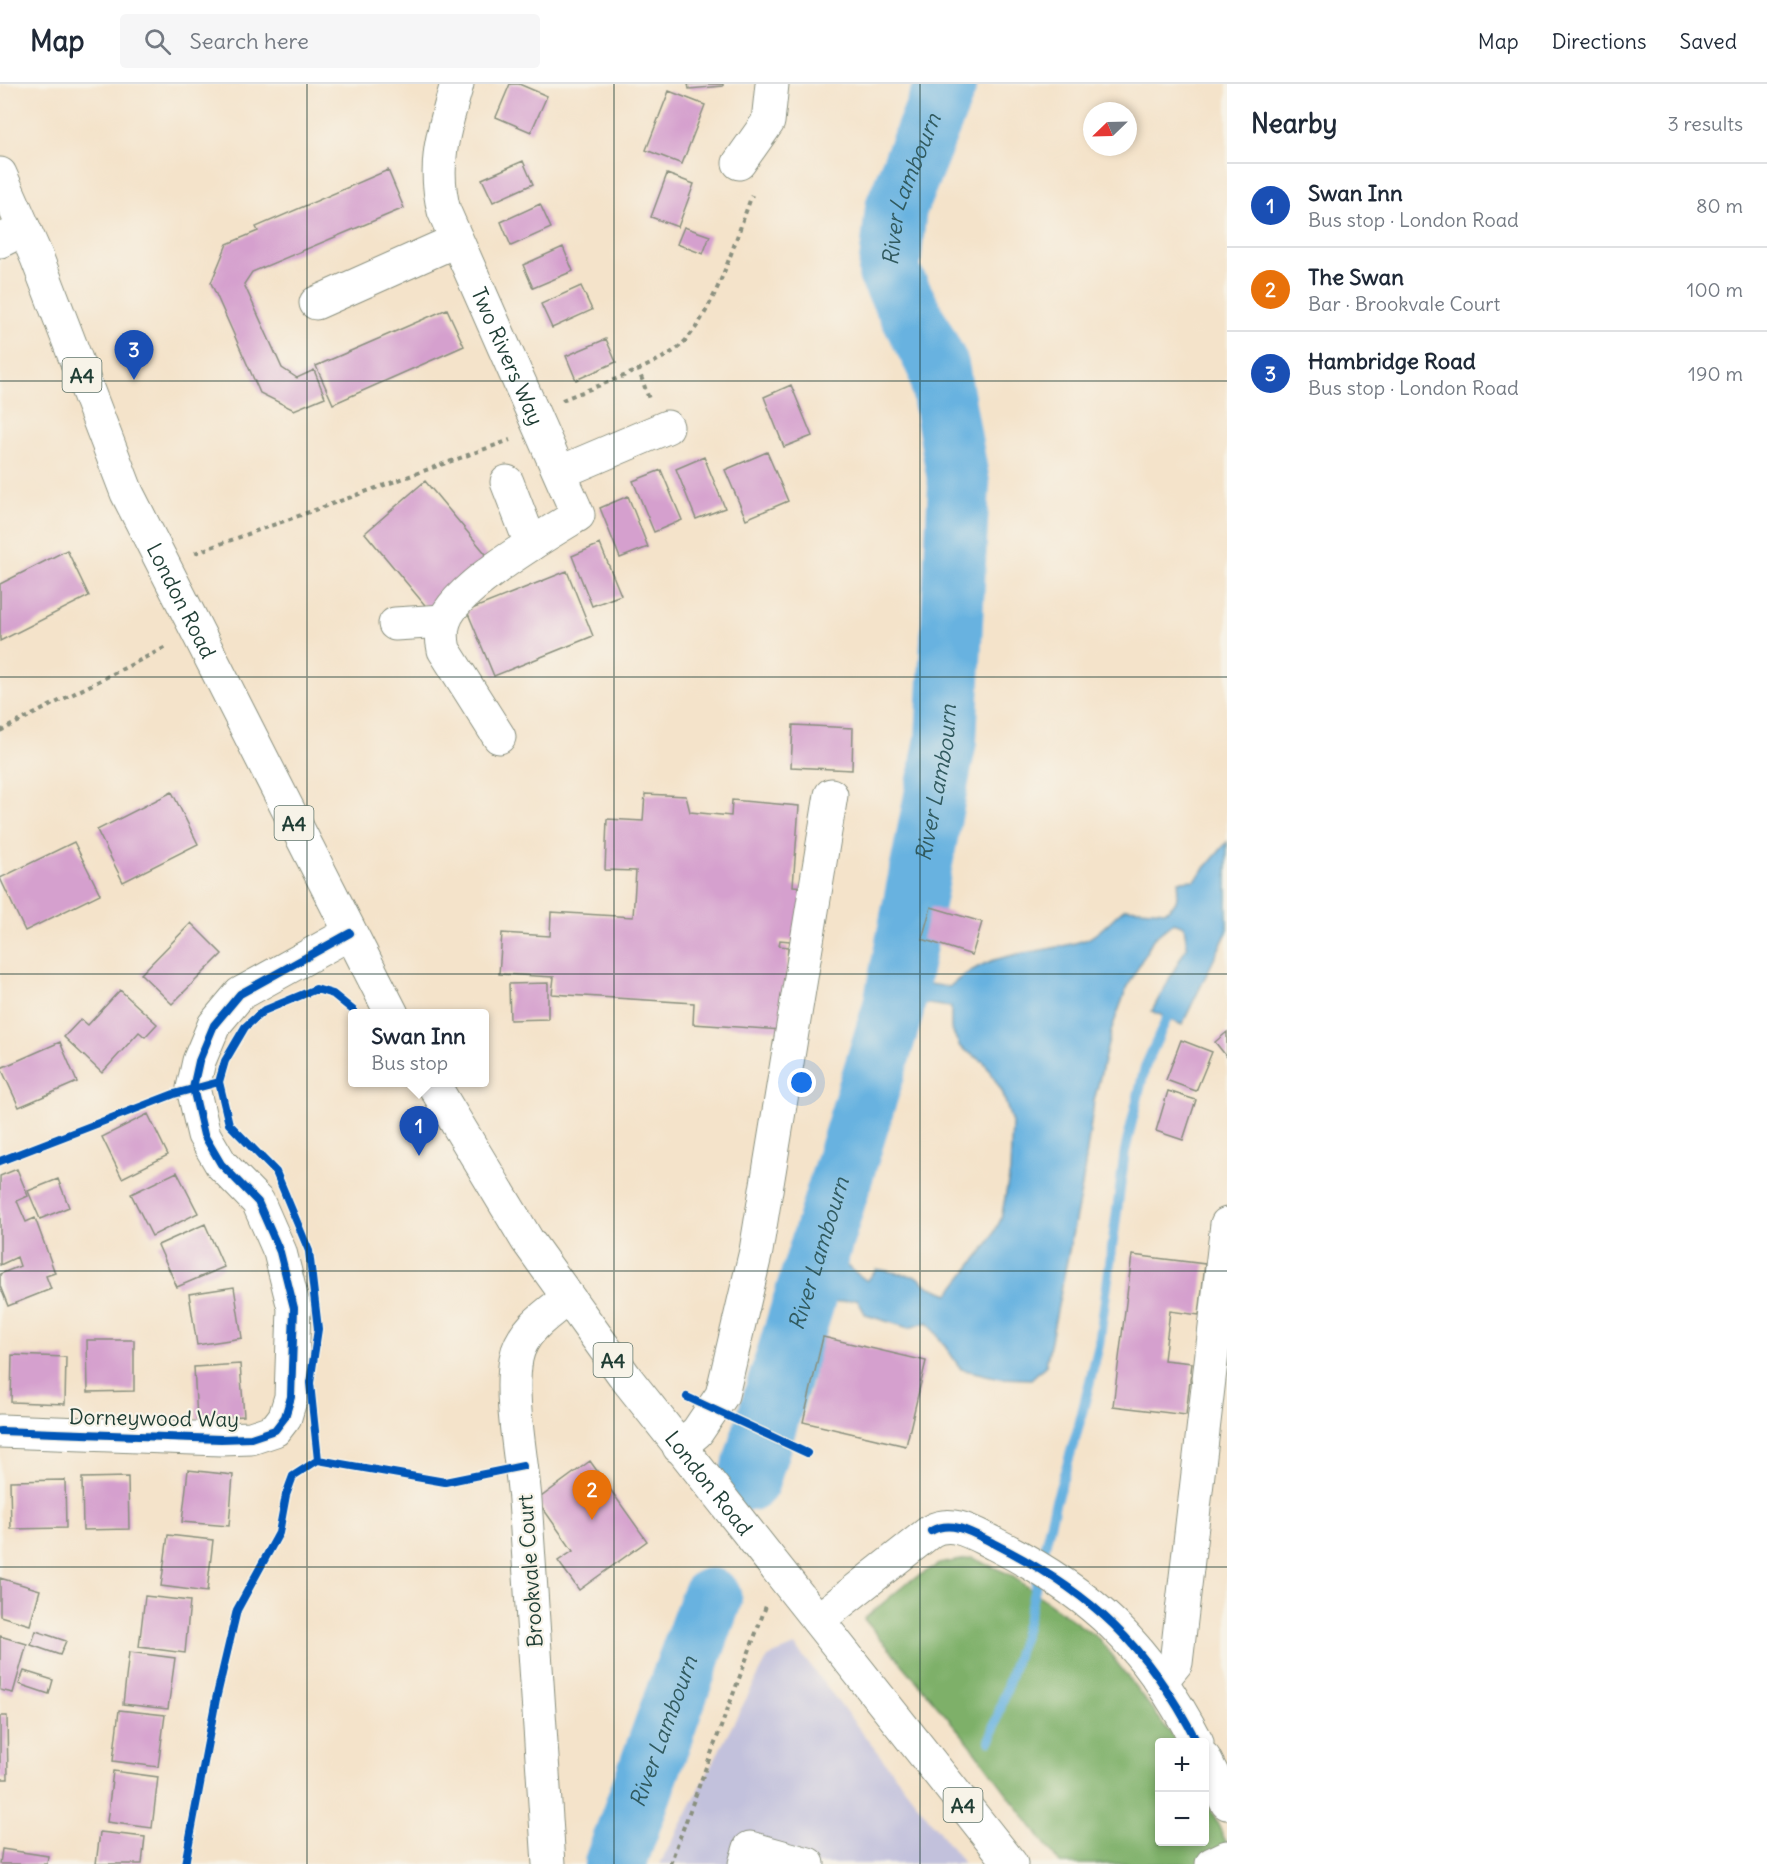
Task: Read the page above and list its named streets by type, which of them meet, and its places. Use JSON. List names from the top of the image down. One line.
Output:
{"streets":{"street":["Two Rivers Way","A4","London Road","Dorneywood Way","Brookvale Court"]},"crossings":[["London Road","Dorneywood Way"],["London Road","Brookvale Court"]],"water":["River Lambourn"],"north":"bottom left","page":{"header":"Map","search":"Search here","nav":["Map","Directions","Saved"],"heading":["Nearby","3 results"],"list":[{"mark":"1","name":"Swan Inn","note":"Bus stop · London Road","value":"80 m"},{"mark":"2","name":"The Swan","note":"Bar · Brookvale Court","value":"100 m"},{"mark":"3","name":"Hambridge Road","note":"Bus stop · London Road","value":"190 m"}],"pins":["3","1","2"],"popup":["Swan Inn","Bus stop"],"map_buttons":["+","−"]}}
